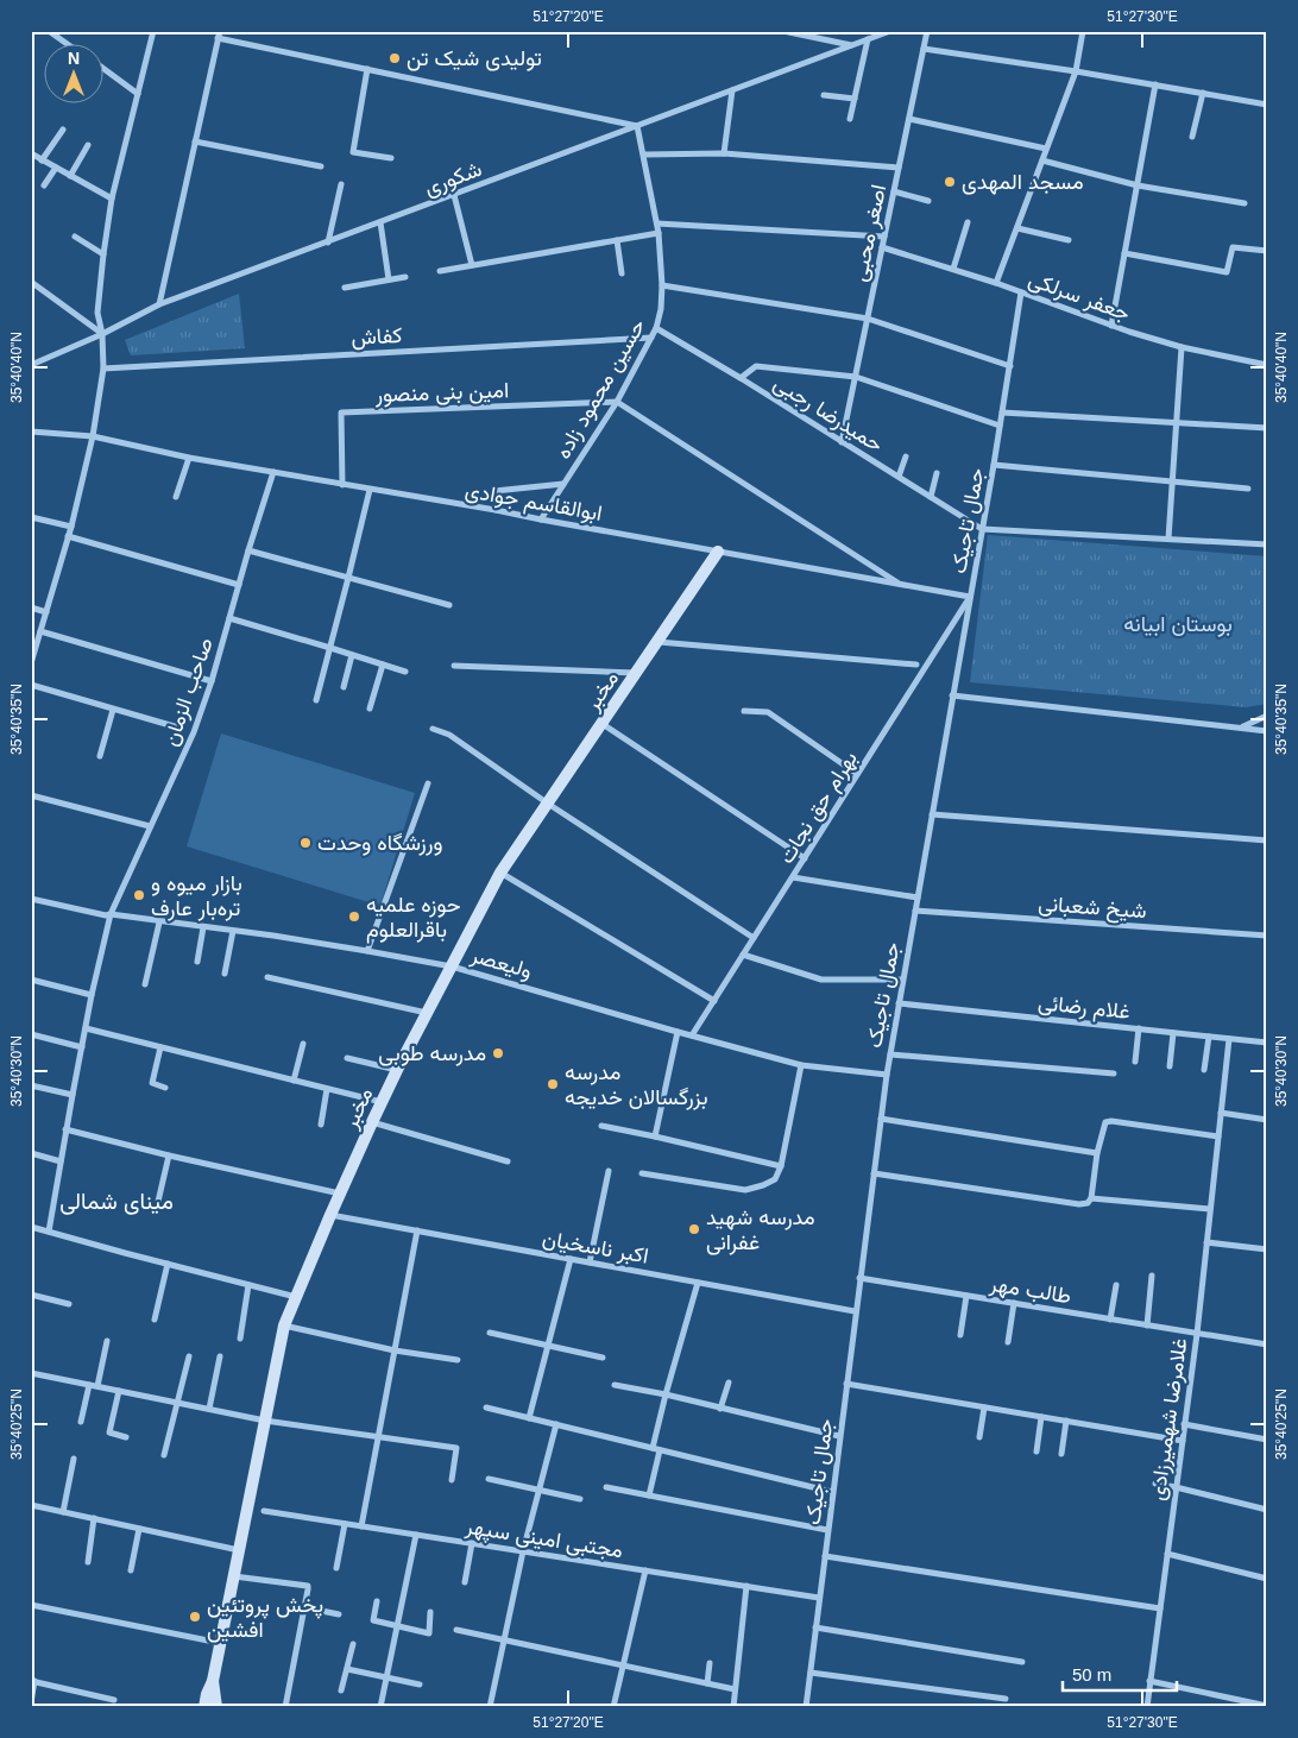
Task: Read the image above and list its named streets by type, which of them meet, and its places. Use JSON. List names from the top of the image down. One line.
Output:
{"streets":{"main road":["مخبر"],"street":["شکوری","اصغر محبی","جعفر سرلکی","کفاش","حسین محمود زاده","امین بنی منصور","حمیدرضا رجبی","ابوالقاسم جوادی","جمال تاجیک","صاحب الزمان","بهرام حق نجات","شیخ شعبانی","ولیعصر","غلام رضائی","اکبر ناسخیان","طالب مهر","غلامرضا شهمیرزادی","مجتبی امینی سپهر"]},"crossings":[["شکوری","حسین محمود زاده"],["اصغر محبی","جعفر سرلکی"],["اصغر محبی","حمیدرضا رجبی"],["جعفر سرلکی","جمال تاجیک"],["کفاش","حسین محمود زاده"],["حسین محمود زاده","امین بنی منصور"],["حسین محمود زاده","حمیدرضا رجبی"],["حسین محمود زاده","ابوالقاسم جوادی"],["امین بنی منصور","ابوالقاسم جوادی"],["حمیدرضا رجبی","جمال تاجیک"],["ابوالقاسم جوادی","جمال تاجیک"],["ابوالقاسم جوادی","مخبر"],["ابوالقاسم جوادی","صاحب الزمان"],["ابوالقاسم جوادی","بهرام حق نجات"],["جمال تاجیک","بهرام حق نجات"],["جمال تاجیک","شیخ شعبانی"],["جمال تاجیک","ولیعصر"],["جمال تاجیک","غلام رضائی"],["جمال تاجیک","اکبر ناسخیان"],["جمال تاجیک","طالب مهر"],["جمال تاجیک","مجتبی امینی سپهر"],["مخبر","ولیعصر"],["مخبر","اکبر ناسخیان"],["صاحب الزمان","ولیعصر"],["بهرام حق نجات","ولیعصر"],["غلام رضائی","غلامرضا شهمیرزادی"],["طالب مهر","غلامرضا شهمیرزادی"]],"districts":["مینای شمالی"],"parks":["بوستان ابیانه"],"places":["تولیدی شیک تن","مسجد المهدی","ورزشگاه وحدت","بازار میوه و تره‌بار عارف","حوزه علمیه باقرالعلوم","مدرسه طوبی","مدرسه بزرگسالان خدیجه","مدرسه شهید غفرانی","پخش پروتئین افشین"],"scale_bar":"50 m","north":"top","coordinates":["51°27'20\"E","51°27'30\"E","35°40'40\"N","35°40'35\"N","35°40'30\"N","35°40'25\"N"]}
